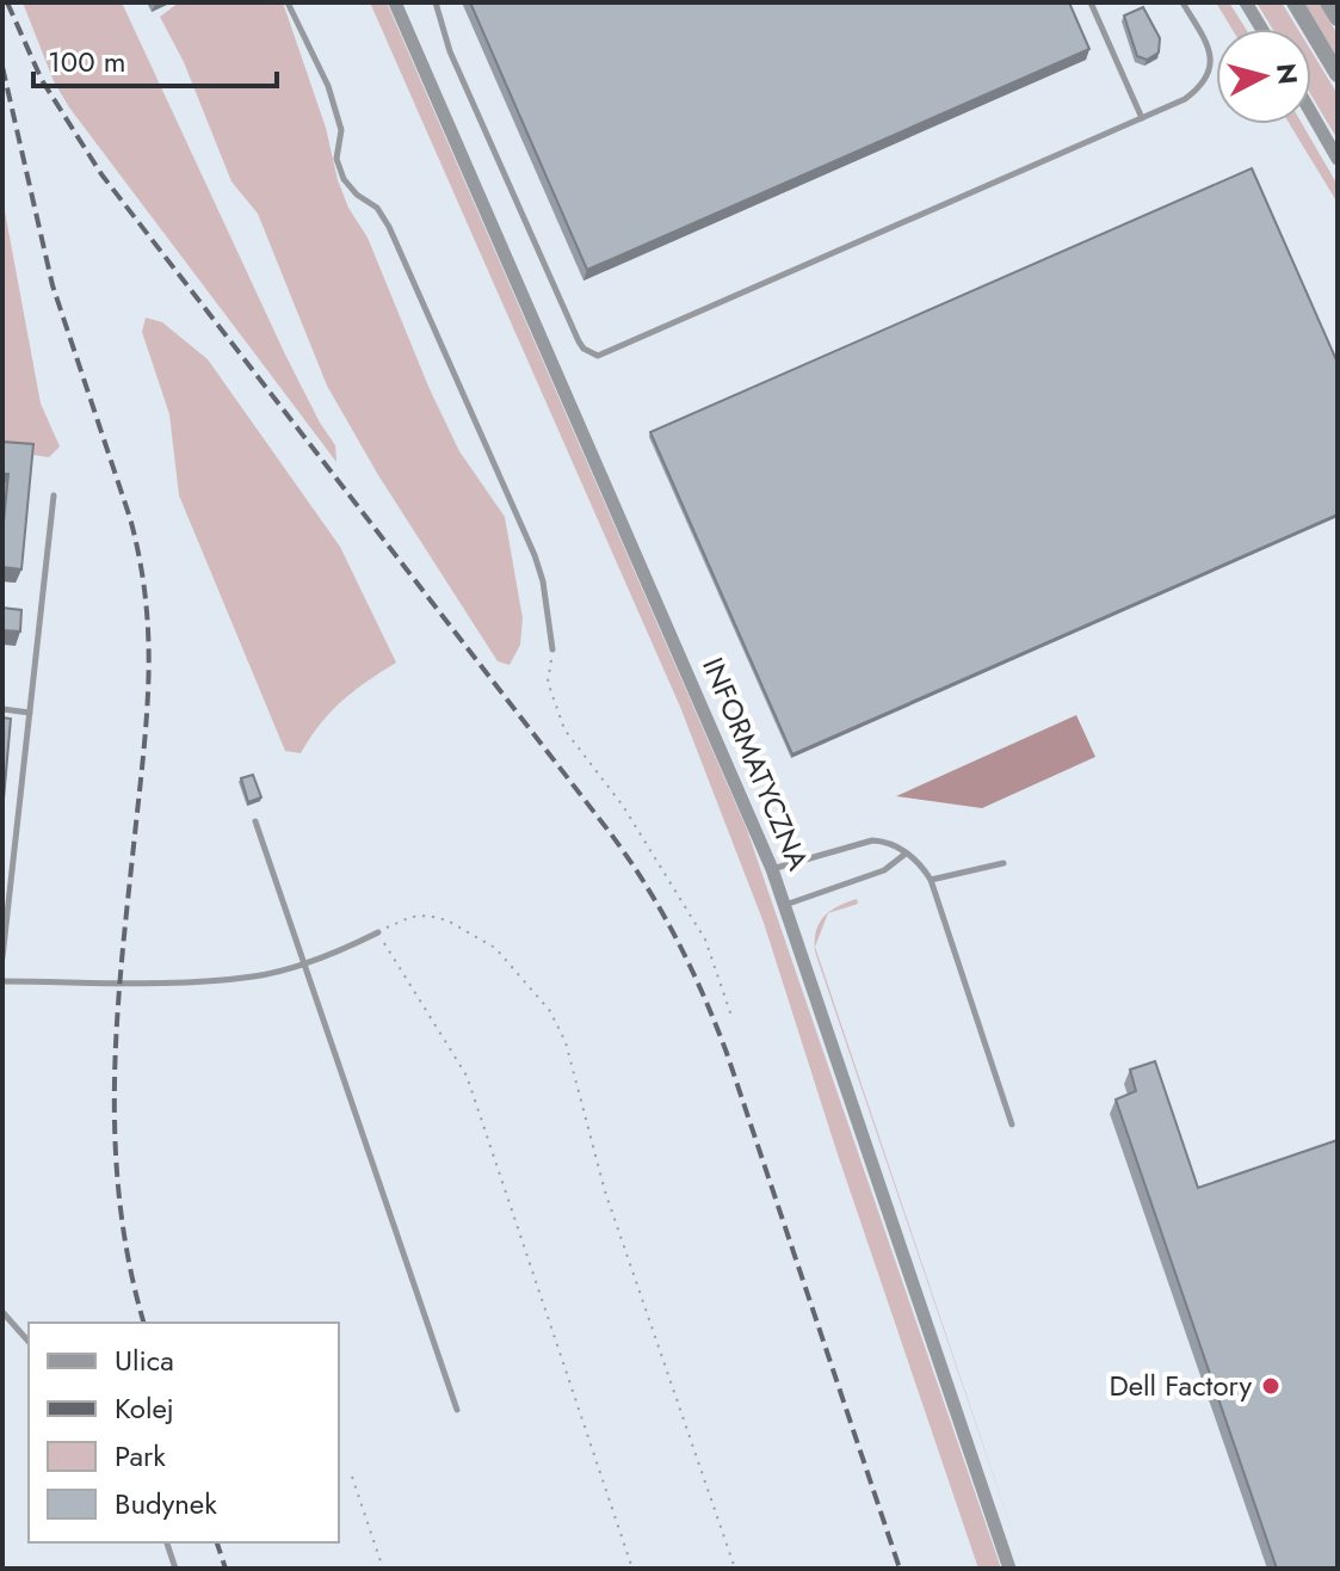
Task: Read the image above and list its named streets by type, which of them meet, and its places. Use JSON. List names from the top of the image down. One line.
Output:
{"streets":{"street":["INFORMATYCZNA"]},"places":["Dell Factory"],"legend":["Ulica","Kolej","Park","Budynek"],"scale_bar":"100 m","north":"right"}
